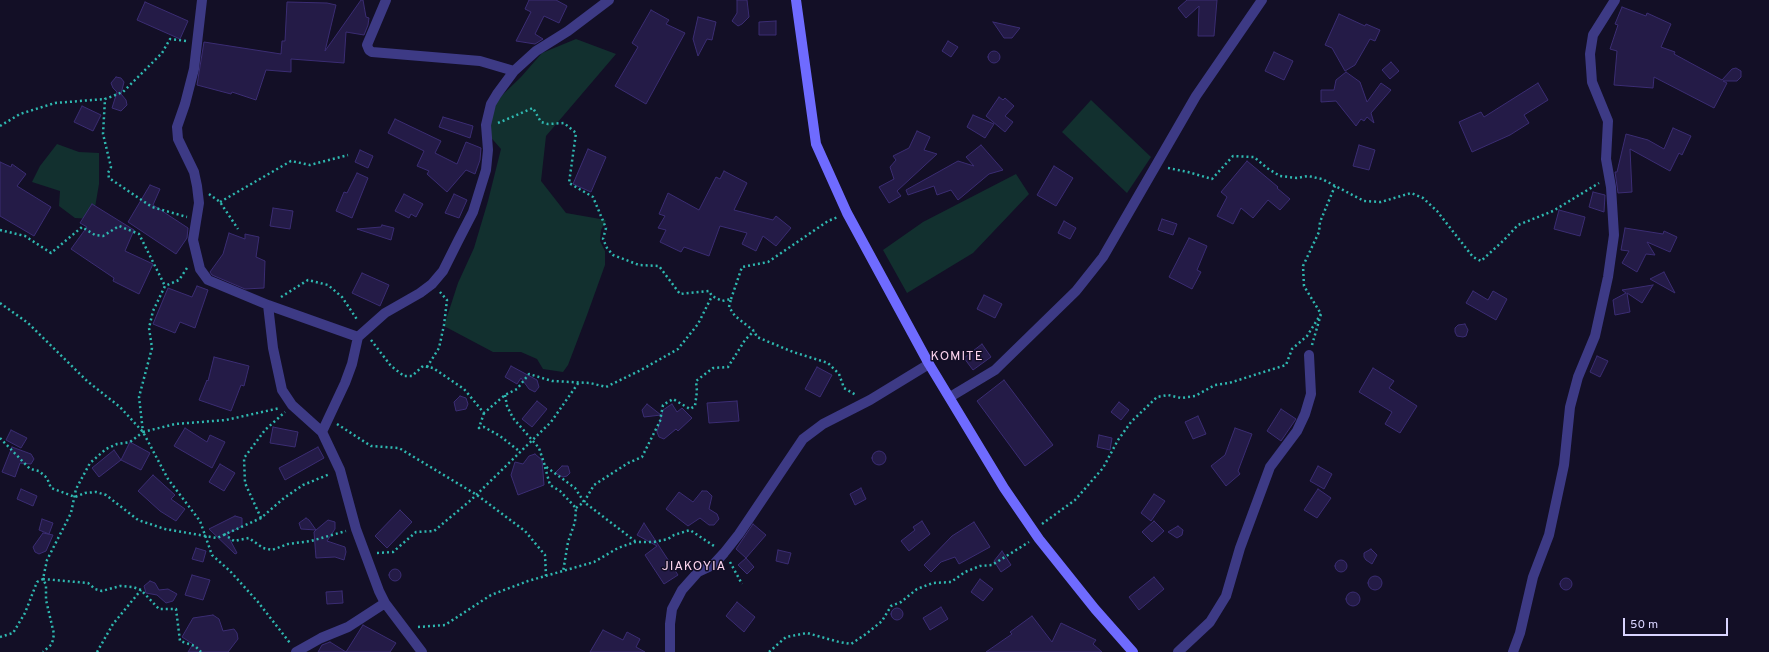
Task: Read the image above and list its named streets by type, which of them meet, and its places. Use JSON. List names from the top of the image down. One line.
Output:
{"districts":["KOMITE","JIAKOYIA"],"scale_bar":"50 m"}
